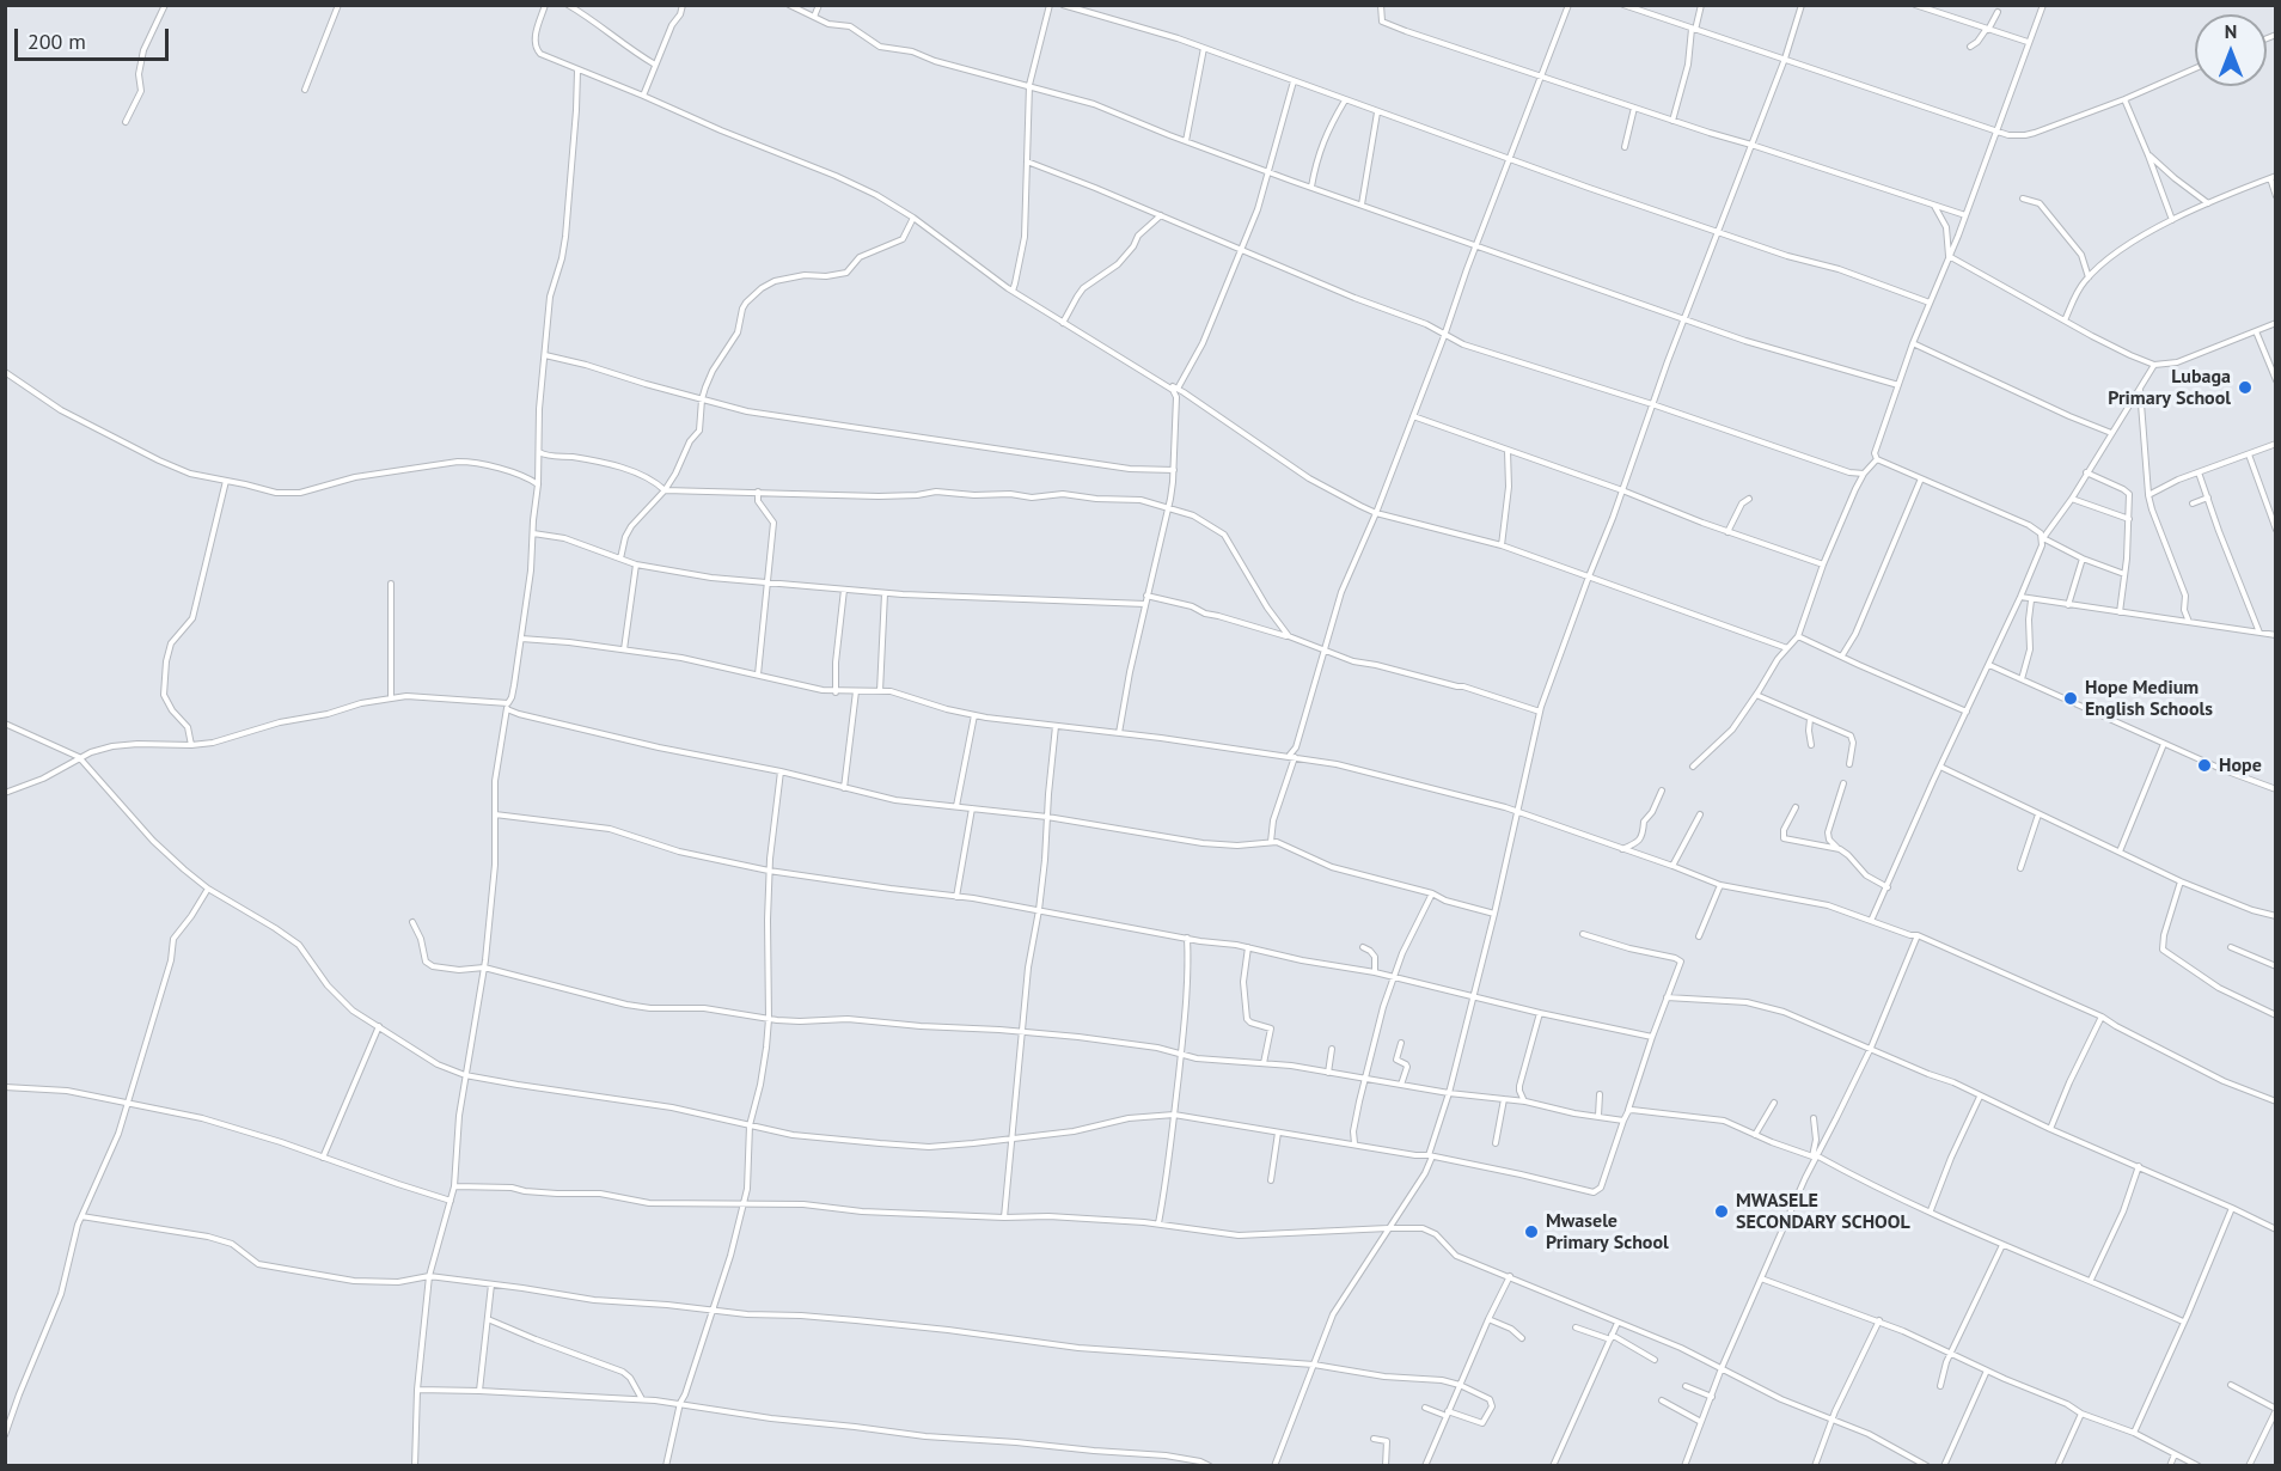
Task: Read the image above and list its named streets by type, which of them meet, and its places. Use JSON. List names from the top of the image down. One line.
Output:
{"places":["Lubaga Primary School","Hope Medium English Schools","Hope","MWASELE SECONDARY SCHOOL","Mwasele Primary School"],"scale_bar":"200 m","north":"top"}
